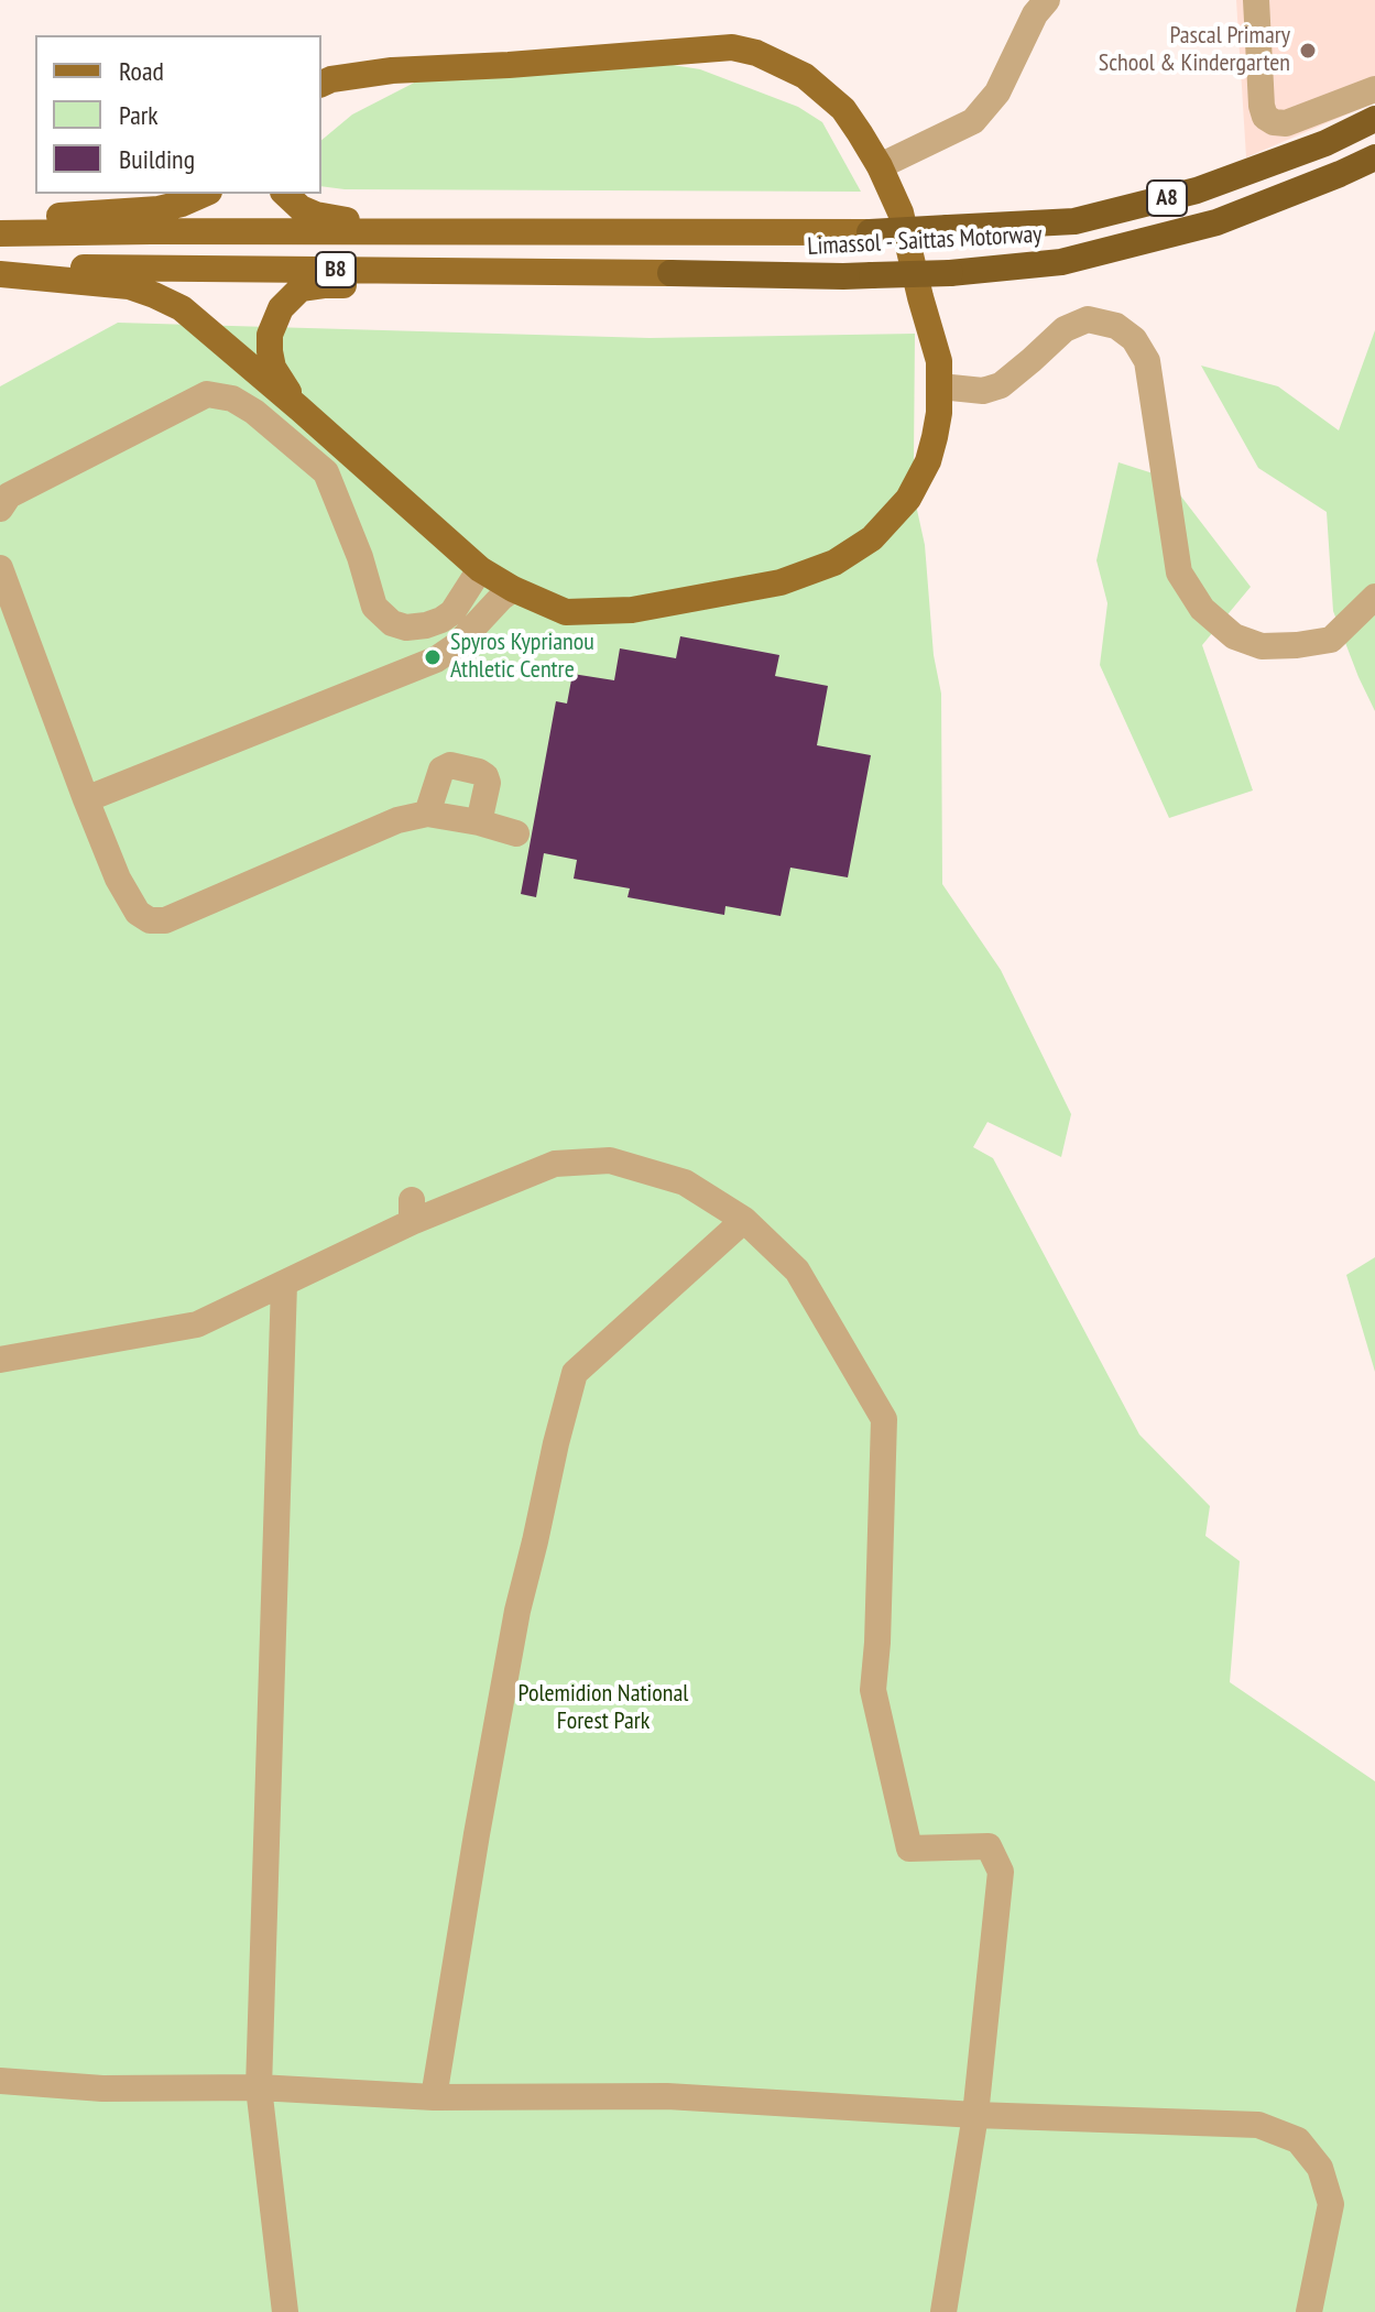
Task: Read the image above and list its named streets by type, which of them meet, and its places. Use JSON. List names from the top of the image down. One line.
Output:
{"streets":{"highway":["A8","Limassol - Saittas Motorway","B8"]},"crossings":[["Limassol - Saittas Motorway","B8"]],"parks":["Polemidion National Forest Park"],"places":["Pascal Primary School & Kindergarten","Spyros Kyprianou Athletic Centre"],"legend":["Road","Park","Building"]}
